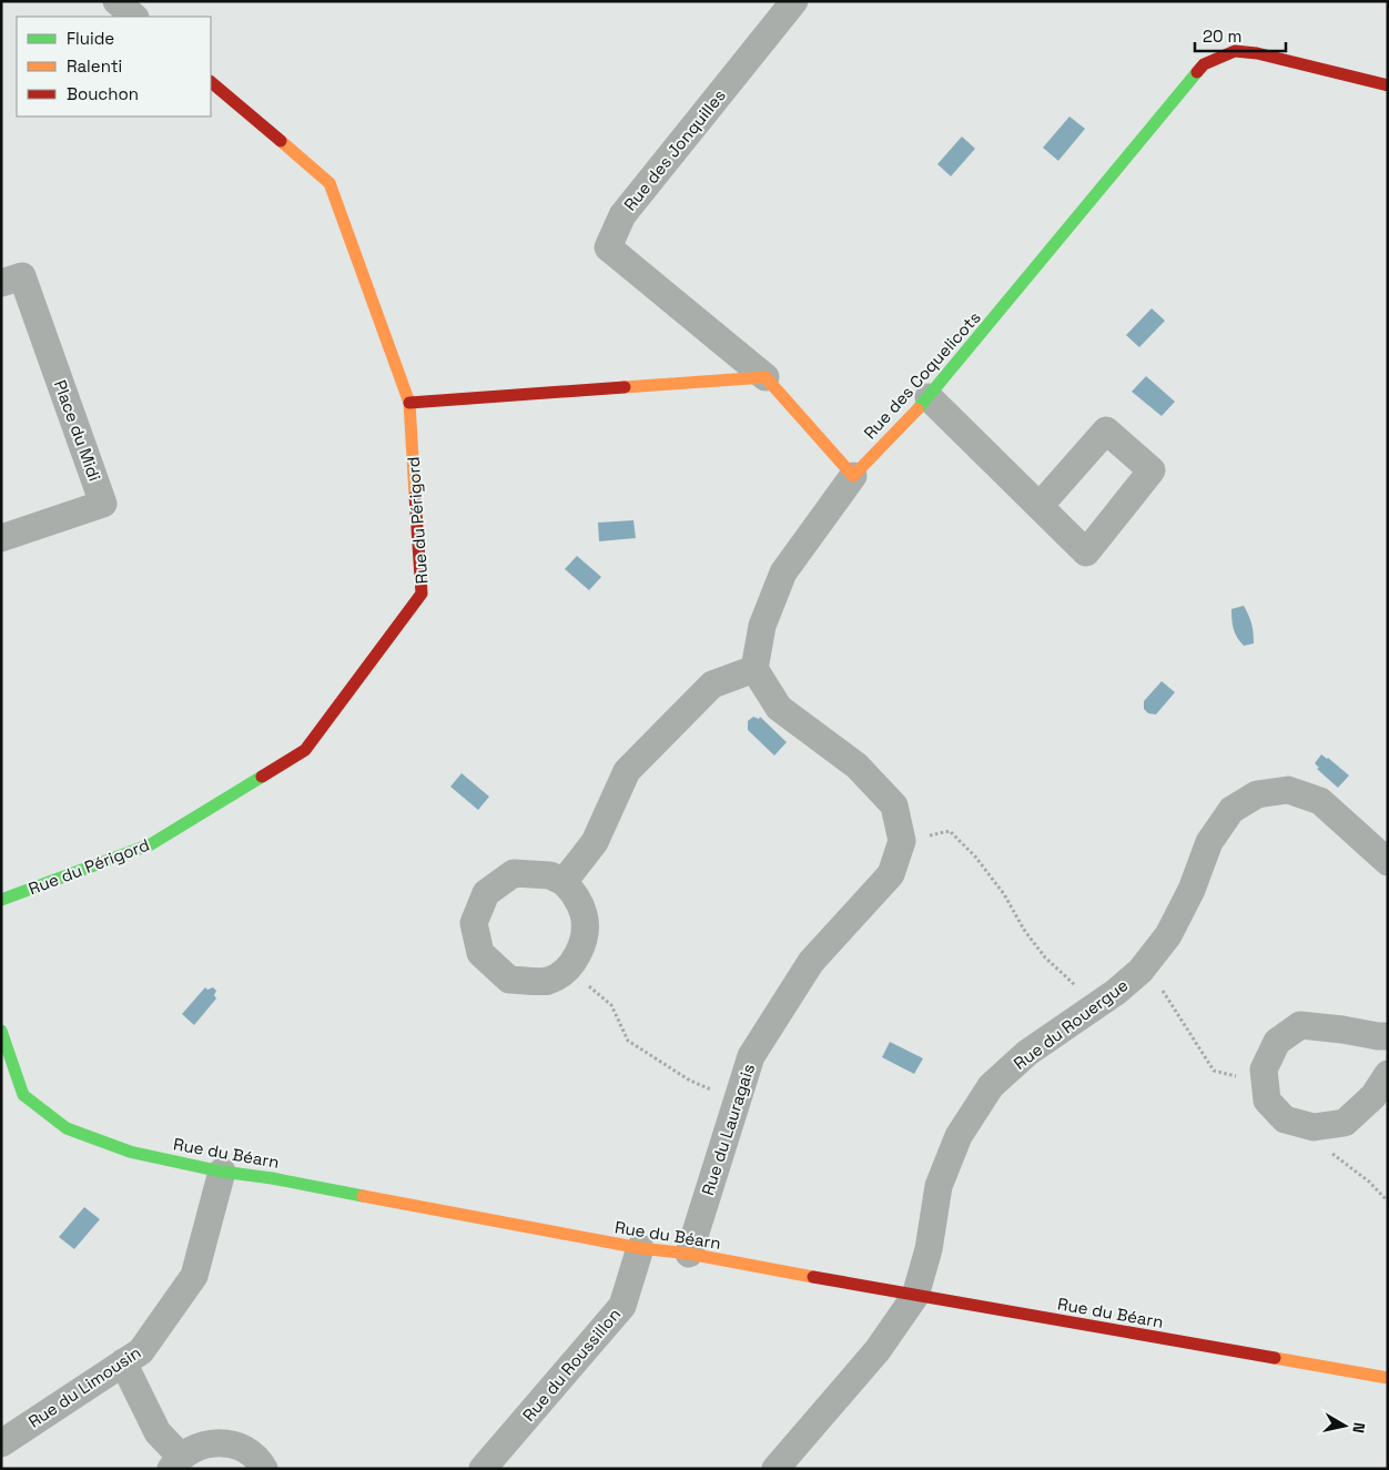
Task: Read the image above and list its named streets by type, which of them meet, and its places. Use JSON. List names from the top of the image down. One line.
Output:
{"streets":{"street":["Rue des Jonquilles","Rue des Coquelicots","Place du Midi","Rue du Périgord","Rue du Rouergue","Rue du Lauragais","Rue du Béarn","Rue du Roussillon","Rue du Limousin"]},"crossings":[["Rue du Rouergue","Rue du Béarn"],["Rue du Lauragais","Rue du Béarn"],["Rue du Béarn","Rue du Roussillon"],["Rue du Béarn","Rue du Limousin"]],"legend":["Fluide","Ralenti","Bouchon"],"scale_bar":"20 m","north":"right"}
